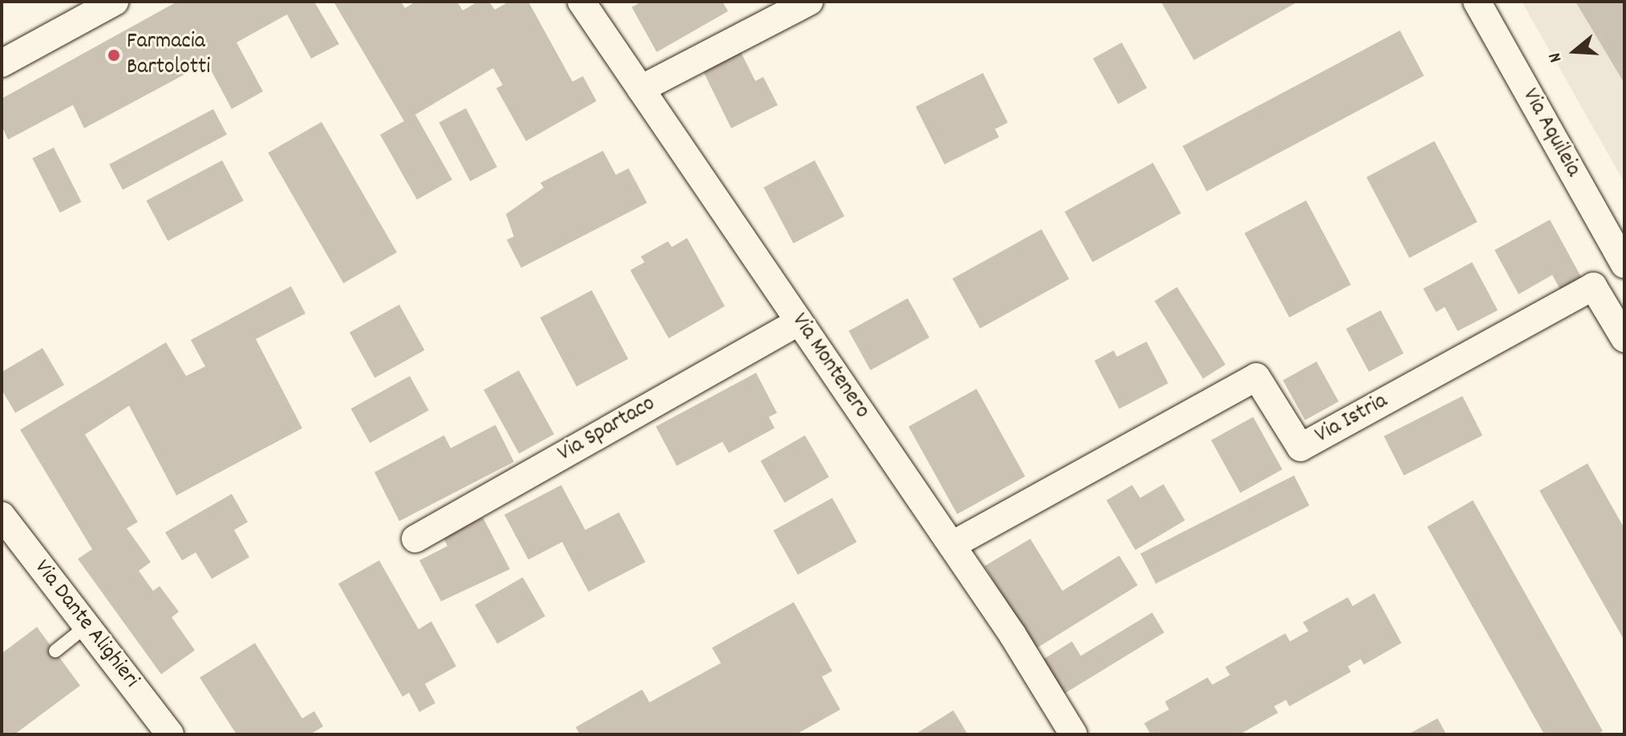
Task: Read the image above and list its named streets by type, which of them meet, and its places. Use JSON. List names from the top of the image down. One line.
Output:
{"streets":{"street":["Via Aquileia","Via Montenero","Via Istria","Via Spartaco","Via Dante Alighieri"]},"crossings":[["Via Montenero","Via Istria"],["Via Montenero","Via Spartaco"]],"places":["Farmacia Bartolotti"],"north":"left"}
